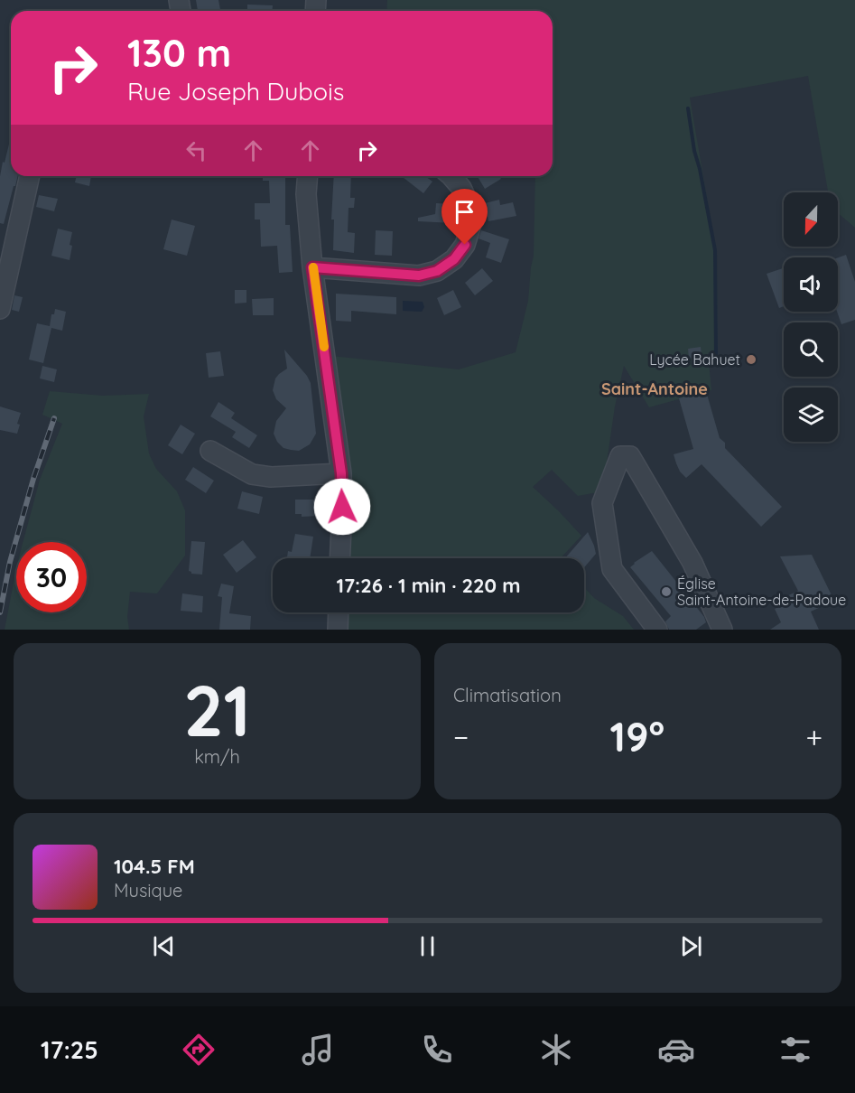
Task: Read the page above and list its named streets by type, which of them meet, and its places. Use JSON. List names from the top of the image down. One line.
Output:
{"districts":["Saint-Antoine"],"places":["Lycée Bahuet","Église Saint-Antoine-de-Padoue"],"north":"bottom","page":{"turn":["130 m","Rue Joseph Dubois"],"limit":"30","trip":"17:26 · 1 min · 220 m","tile":[["21","km/h"],"Climatisation"],"heat":["−","19°","+"],"song":["104.5 FM","Musique"],"tabs":"17:25"}}
